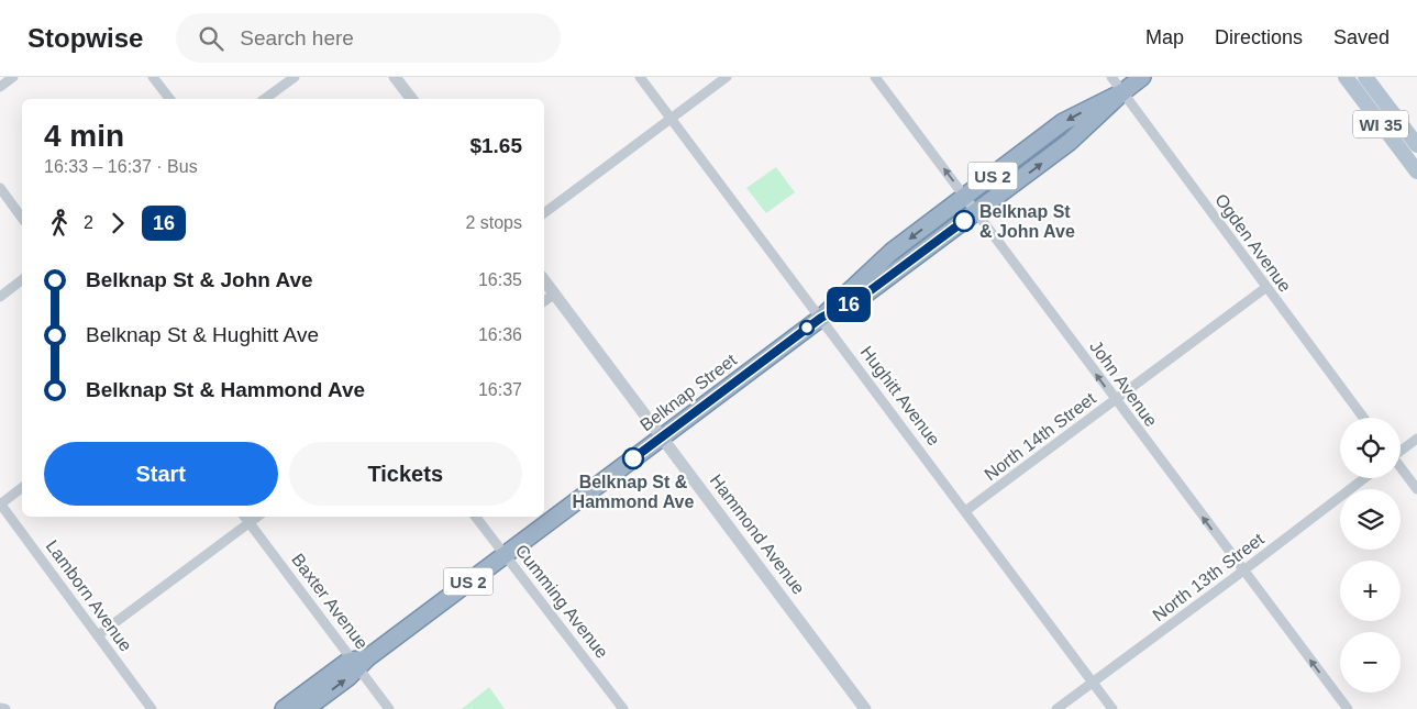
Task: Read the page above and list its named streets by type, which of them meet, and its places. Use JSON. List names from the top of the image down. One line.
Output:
{"streets":{"highway":["US 2","Belknap Street"],"main road":["WI 35"],"street":["Ogden Avenue","John Avenue","Hughitt Avenue","North 14th Street","Hammond Avenue","North 13th Street","Lamborn Avenue","Baxter Avenue","Cumming Avenue"]},"crossings":[["Ogden Avenue","Belknap Street"],["Ogden Avenue","North 14th Street"],["John Avenue","Belknap Street"],["John Avenue","North 14th Street"],["John Avenue","North 13th Street"],["Belknap Street","Hughitt Avenue"],["Belknap Street","Hammond Avenue"],["Belknap Street","Baxter Avenue"],["Belknap Street","Cumming Avenue"],["Hughitt Avenue","North 14th Street"],["Hughitt Avenue","North 13th Street"]],"one_way":["John Avenue"],"places":["Belknap St & John Ave","Belknap St & Hammond Ave"],"lines":["bus line 16"],"page":{"header":"Stopwise","search":"Search here","nav":["Map","Directions","Saved"],"on_map":"16","heading":["4 min","16:33 – 16:37 · Bus","$1.65"],"legs":["2","16","2 stops"],"list":[{"name":"Belknap St & John Ave","value":"16:35"},{"name":"Belknap St & Hughitt Ave","value":"16:36"},{"name":"Belknap St & Hammond Ave","value":"16:37"}],"map_buttons":["+","−"],"buttons":["Start","Tickets"]}}
